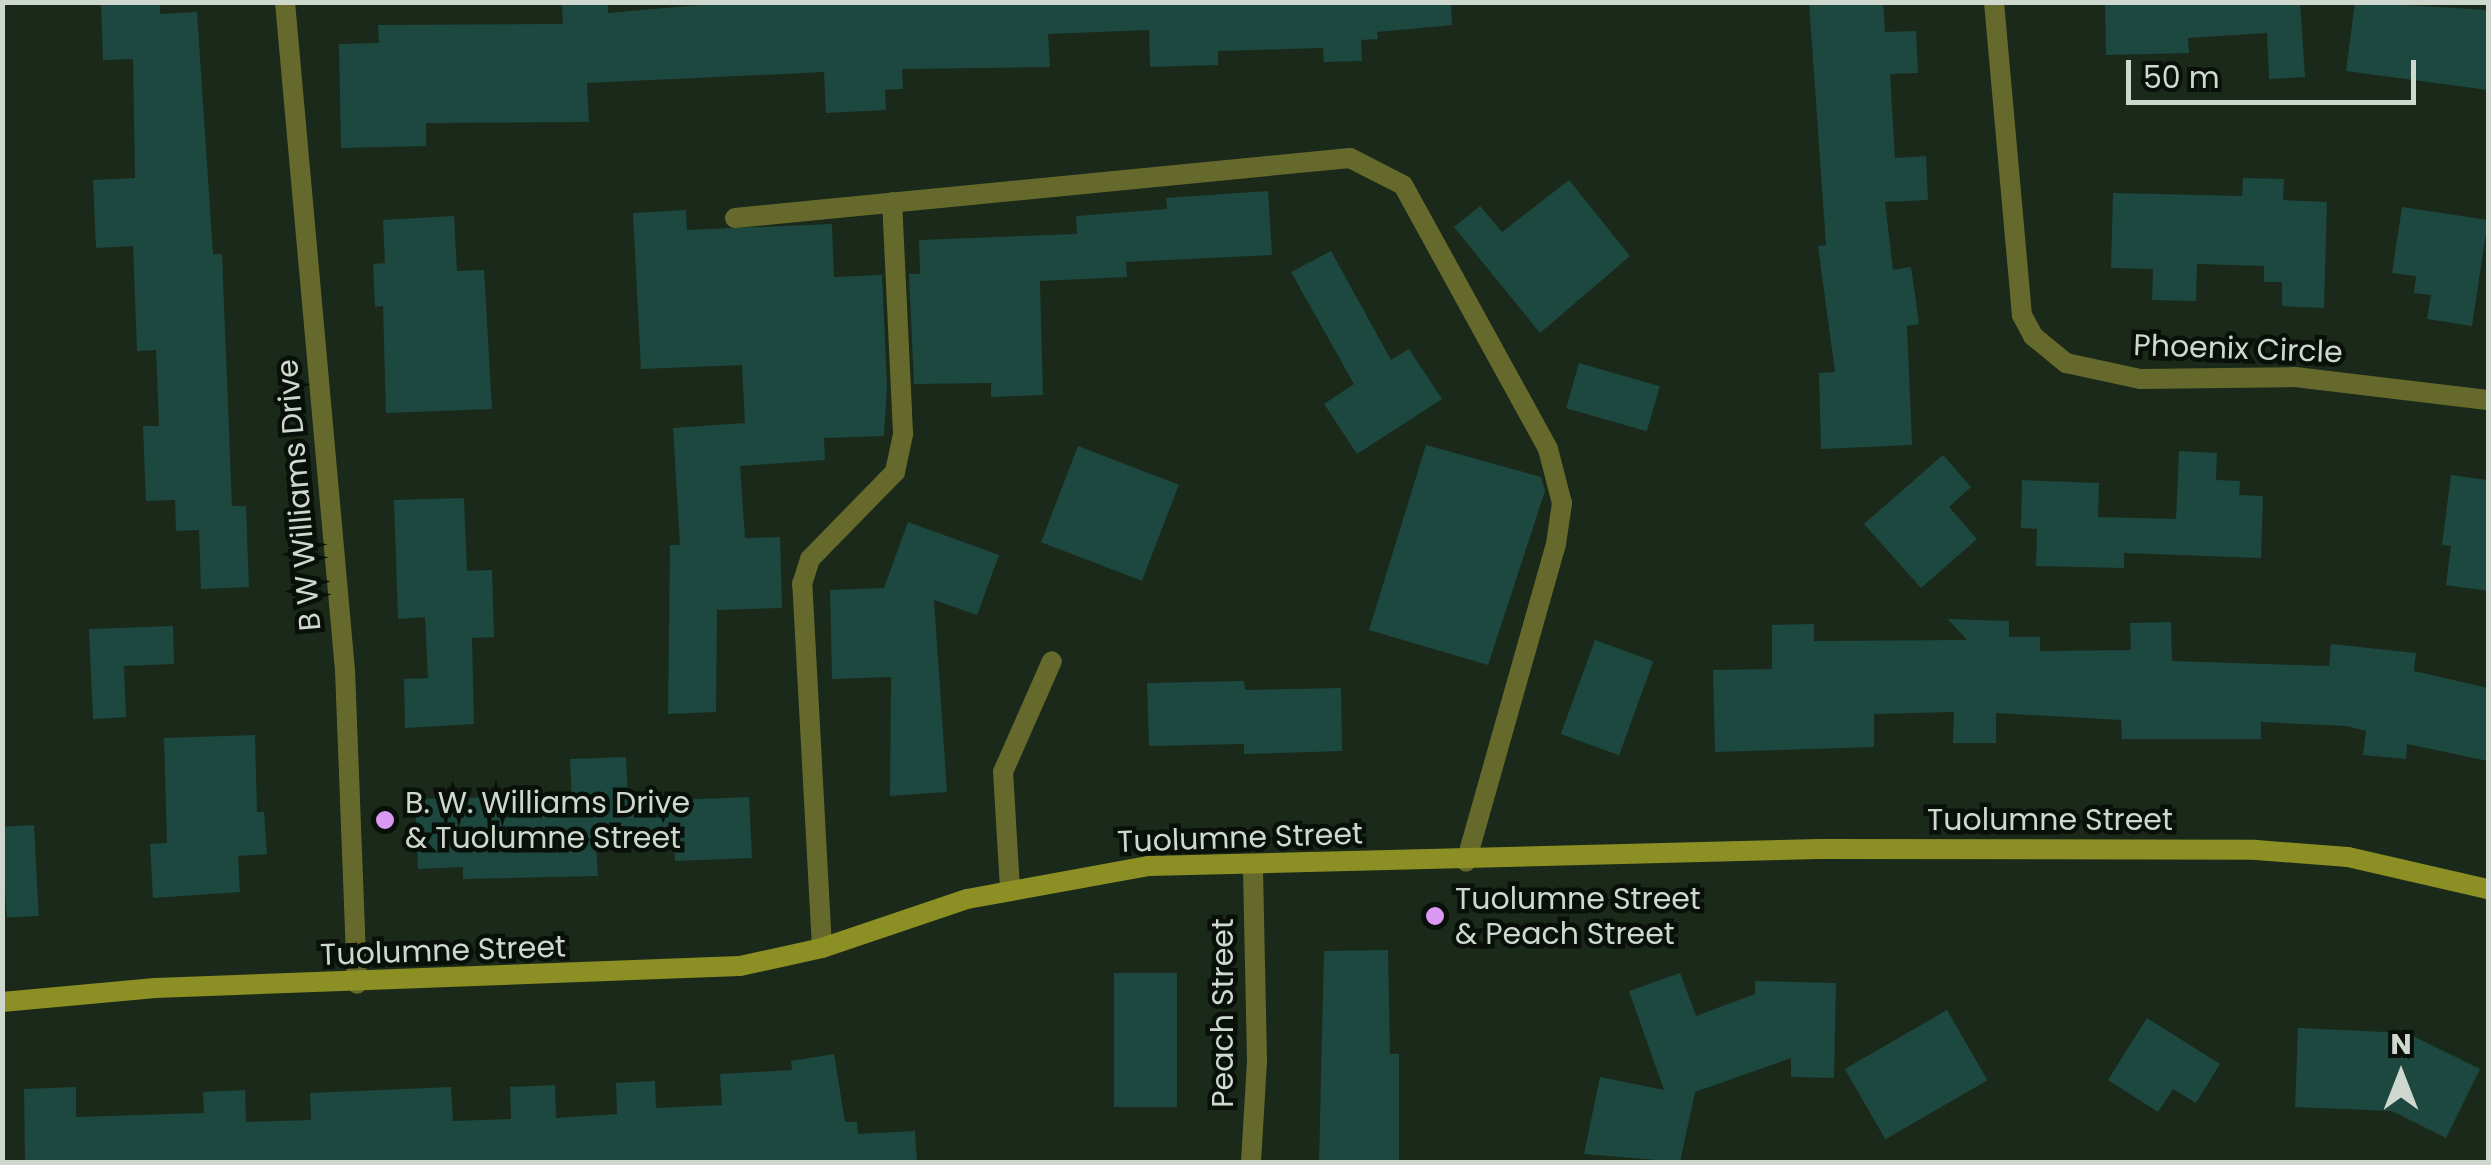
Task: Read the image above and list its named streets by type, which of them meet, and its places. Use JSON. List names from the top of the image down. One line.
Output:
{"streets":{"main road":["Tuolumne Street"],"street":["Phoenix Circle","B W Williams Drive","Peach Street"]},"crossings":[["B W Williams Drive","Tuolumne Street"],["Tuolumne Street","Peach Street"]],"places":["B. W. Williams Drive & Tuolumne Street","Tuolumne Street & Peach Street"],"scale_bar":"50 m","north":"top"}
